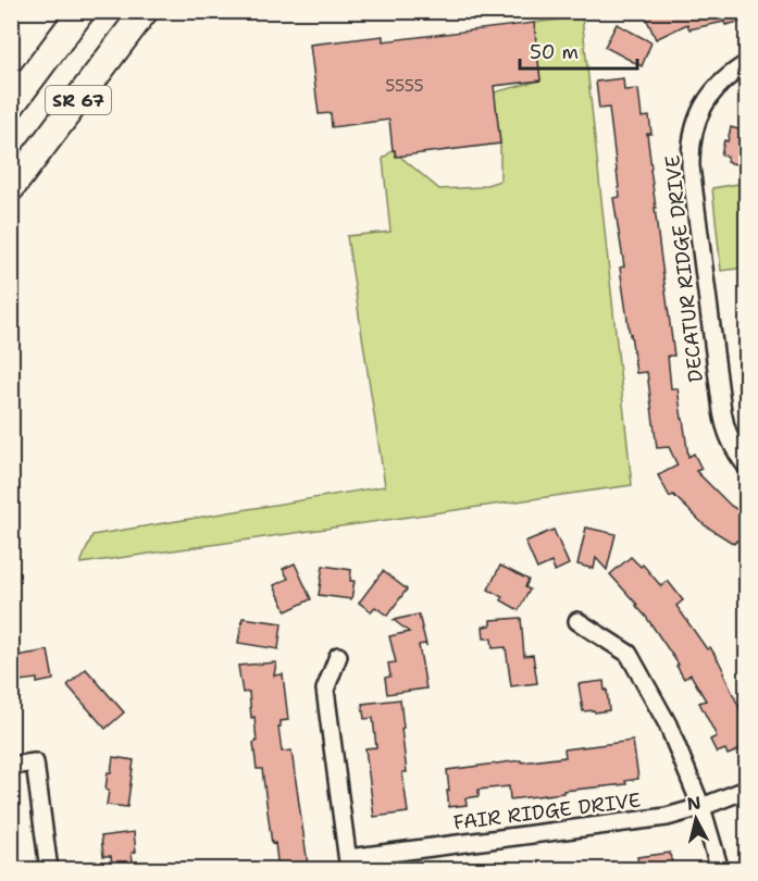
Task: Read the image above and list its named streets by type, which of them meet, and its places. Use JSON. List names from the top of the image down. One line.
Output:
{"streets":{"main road":["SR 67"],"street":["DECATUR RIDGE DRIVE","FAIR RIDGE DRIVE"]},"house_numbers":["5555"],"scale_bar":"50 m","north":"top"}
